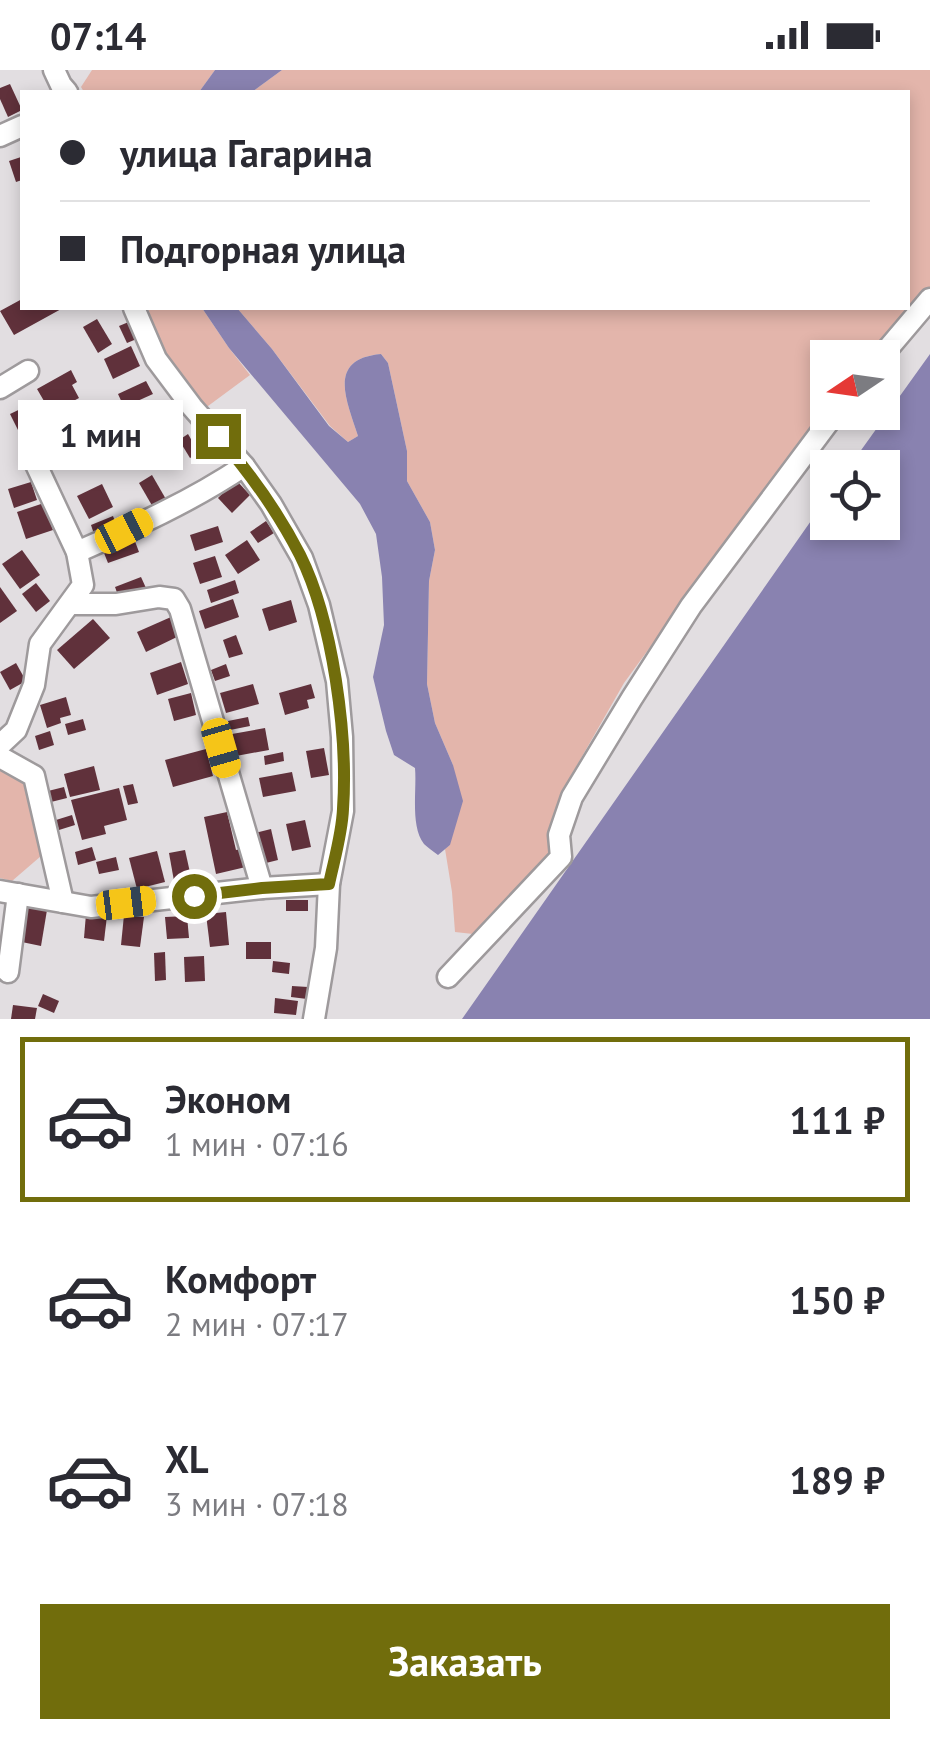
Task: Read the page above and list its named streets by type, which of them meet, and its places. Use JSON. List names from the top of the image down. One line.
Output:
{"north":"left","page":{"status":"07:14","banner":["улица Гагарина","Подгорная улица"],"bubble":"1 мин","list":[{"name":"Эконом","note":"1 мин · 07:16","value":"111 ₽"},{"name":"Комфорт","note":"2 мин · 07:17","value":"150 ₽"},{"name":"XL","note":"3 мин · 07:18","value":"189 ₽"}],"buttons":"Заказать"}}
